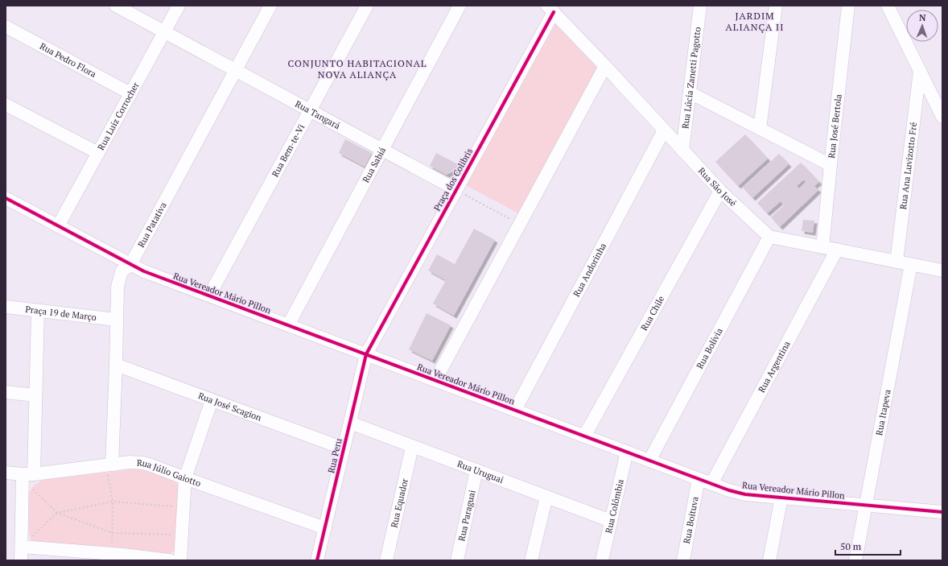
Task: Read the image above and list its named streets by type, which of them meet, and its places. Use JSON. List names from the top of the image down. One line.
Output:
{"streets":{"street":["Rua Pedro Flora","Rua Lúcia Zanetti Pagotto","Rua Tangará","Rua Luiz Corrocher","Rua José Bertola","Rua Bem-te-Vi","Rua Sabiá","Rua Ana Luvizotto Fré","Praça dos Colibris","Rua São José","Rua Patativa","Rua Andorinha","Rua Vereador Mário Pillon","Praça 19 de Março","Rua Chile","Rua Bolívia","Rua Argentina","Rua José Scagion","Rua Itapeva","Rua Peru","Rua Uruguai","Rua Júlio Gaiotto","Rua Equador","Rua Colômbia","Rua Paraguai","Rua Boituva"]},"crossings":[["Rua Pedro Flora","Rua Luiz Corrocher"],["Rua Lúcia Zanetti Pagotto","Rua São José"],["Rua Tangará","Rua Luiz Corrocher"],["Rua Tangará","Rua Bem-te-Vi"],["Rua Tangará","Rua Sabiá"],["Rua Tangará","Praça dos Colibris"],["Rua Tangará","Rua Patativa"],["Rua Luiz Corrocher","Rua Vereador Mário Pillon"],["Rua Bem-te-Vi","Rua Vereador Mário Pillon"],["Rua Sabiá","Rua Vereador Mário Pillon"],["Praça dos Colibris","Rua São José"],["Praça dos Colibris","Rua Vereador Mário Pillon"],["Praça dos Colibris","Rua Peru"],["Rua São José","Rua Andorinha"],["Rua São José","Rua Chile"],["Rua São José","Rua Bolívia"],["Rua Patativa","Rua Vereador Mário Pillon"],["Rua Patativa","Praça 19 de Março"],["Rua Patativa","Rua José Scagion"],["Rua Patativa","Rua Júlio Gaiotto"],["Rua Andorinha","Rua Vereador Mário Pillon"],["Rua Vereador Mário Pillon","Rua Chile"],["Rua Vereador Mário Pillon","Rua Bolívia"],["Rua Vereador Mário Pillon","Rua Argentina"],["Rua Vereador Mário Pillon","Rua Itapeva"],["Rua Vereador Mário Pillon","Rua Peru"],["Rua Vereador Mário Pillon","Rua Colômbia"],["Rua Vereador Mário Pillon","Rua Boituva"],["Rua José Scagion","Rua Peru"],["Rua Peru","Rua Uruguai"],["Rua Peru","Rua Júlio Gaiotto"],["Rua Uruguai","Rua Equador"],["Rua Uruguai","Rua Colômbia"],["Rua Uruguai","Rua Paraguai"]],"districts":["JARDIM ALIANÇA II","CONJUNTO HABITACIONAL NOVA ALIANÇA"],"scale_bar":"50 m","north":"top"}
